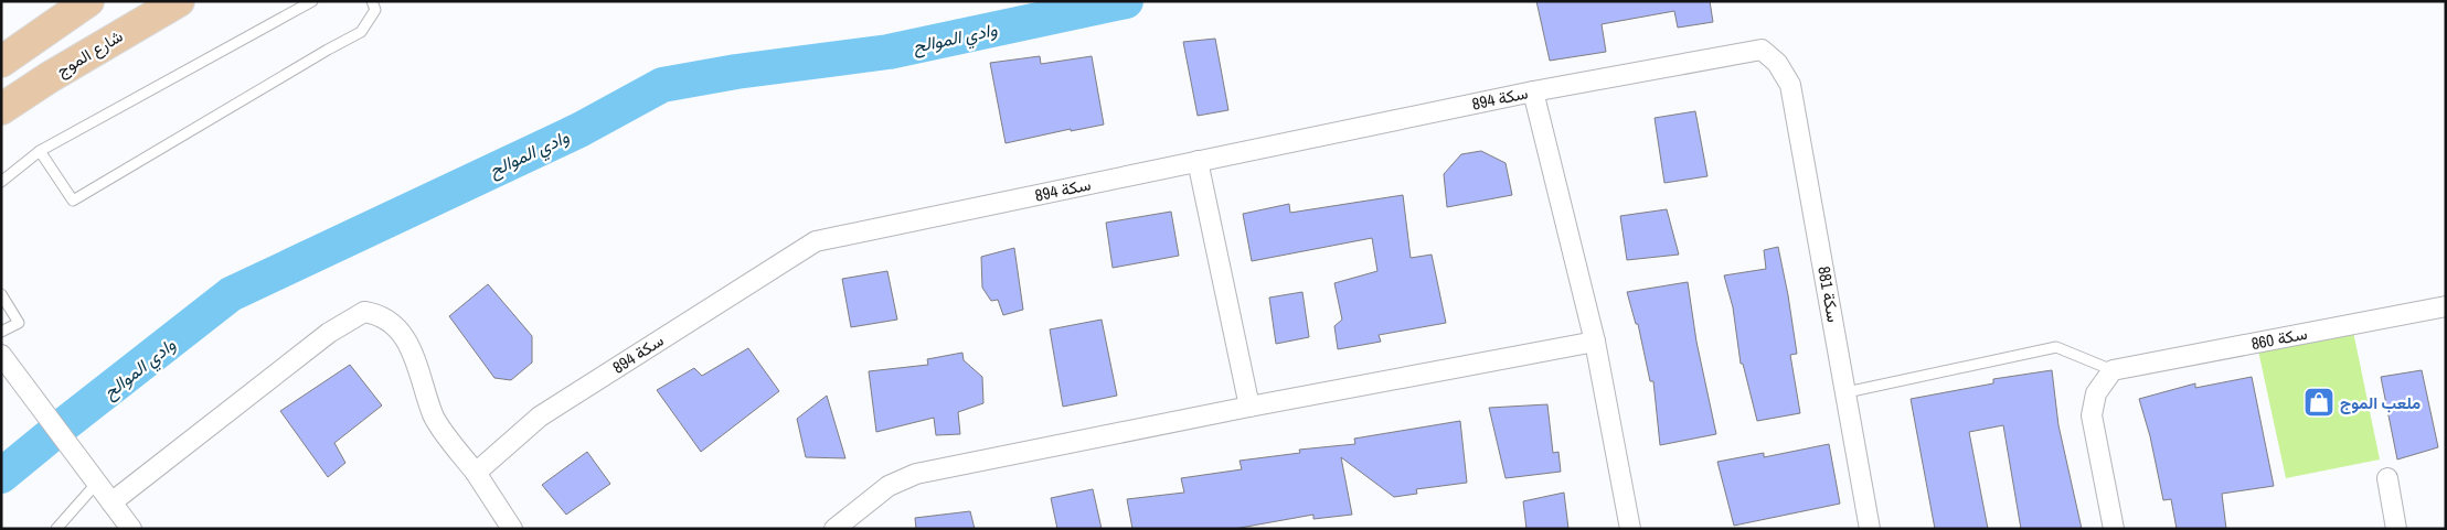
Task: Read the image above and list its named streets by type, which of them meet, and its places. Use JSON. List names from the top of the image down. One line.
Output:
{"streets":{"main road":["شارع الموج"],"street":["سكة 894","سكة 881","سكة 860"]},"crossings":[["سكة 894","سكة 881"]],"water":["وادي الموالح"],"places":{"shop":["ملعب الموج"]}}
